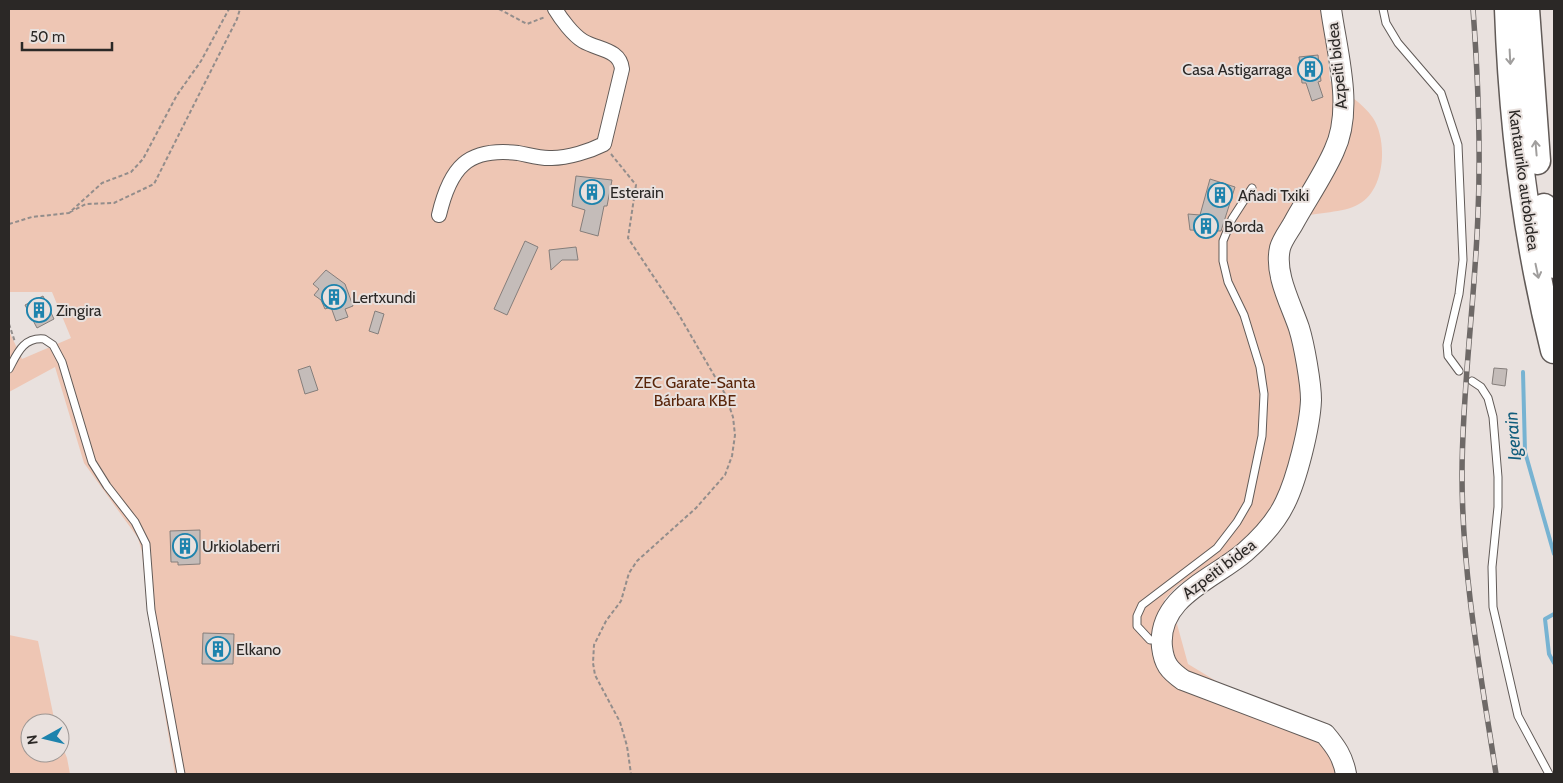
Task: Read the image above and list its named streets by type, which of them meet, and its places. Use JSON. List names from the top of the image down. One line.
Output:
{"streets":{"highway":["Kantauriko autobidea"],"main road":["Azpeiti bidea"]},"water":["Igerain"],"parks":["ZEC Garate-Santa Bárbara KBE"],"places":{"building":["Casa Astigarraga","Esterain","Añadi Txiki","Borda","Lertxundi","Zingira","Urkiolaberri","Elkano"]},"scale_bar":"50 m","north":"left"}
